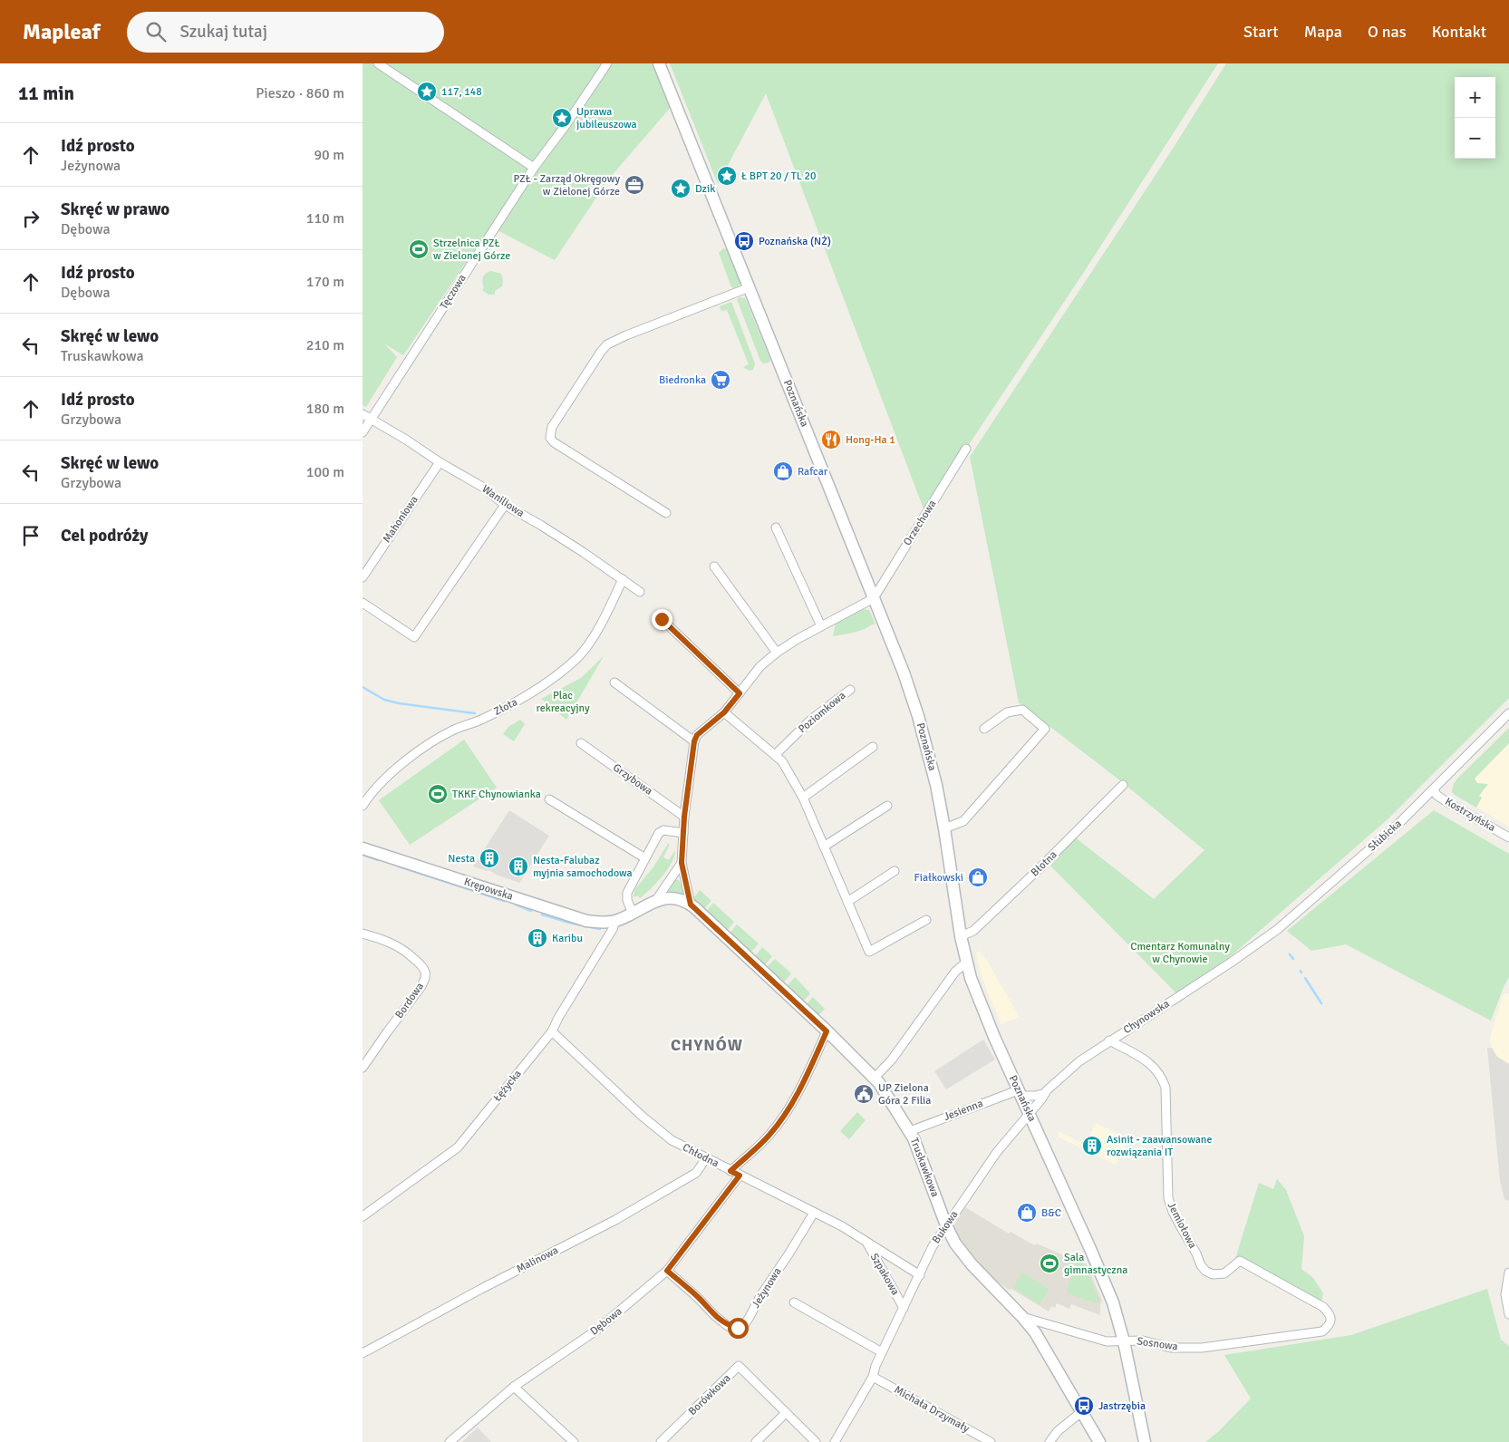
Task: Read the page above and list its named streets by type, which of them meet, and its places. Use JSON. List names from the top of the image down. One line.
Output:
{"streets":{"street":["Tęczowa","Poznańska","Waniliowa","Mahoniowa","Orzechowa","Złota","Poziomkowa","Grzybowa","Kostrzyńska","Słubicka","Błotna","Krępowska","Bordowa","Chynowska","Łężycka","Jesienna","Chłodna","Truskawkowa","Jemiołowa","Bukowa","Malinowa","Szpakowa","Jeżynowa","Dębowa","Sosnowa","Borówkowa","Michała Drzymały"]},"crossings":[["Tęczowa","Waniliowa"],["Poznańska","Orzechowa"],["Poznańska","Błotna"],["Poznańska","Chynowska"],["Poznańska","Jesienna"],["Poznańska","Bukowa"],["Poznańska","Sosnowa"],["Waniliowa","Mahoniowa"],["Waniliowa","Złota"],["Kostrzyńska","Słubicka"],["Słubicka","Chynowska"],["Krępowska","Łężycka"],["Krępowska","Truskawkowa"],["Chynowska","Jemiołowa"],["Chynowska","Bukowa"],["Łężycka","Chłodna"],["Łężycka","Truskawkowa"],["Jesienna","Truskawkowa"],["Chłodna","Bukowa"],["Chłodna","Malinowa"],["Chłodna","Szpakowa"],["Chłodna","Jeżynowa"],["Chłodna","Dębowa"],["Truskawkowa","Bukowa"],["Truskawkowa","Sosnowa"],["Jemiołowa","Sosnowa"],["Bukowa","Szpakowa"],["Bukowa","Michała Drzymały"],["Jeżynowa","Dębowa"]],"districts":["CHYNÓW"],"parks":["Plac rekreacyjny","Cmentarz Komunalny w Chynowie"],"places":{"place":["117, 148","Uprawa jubileuszowa","Ł BPT 20 / TL 20","Dzik"],"office":["PZŁ - Zarząd Okręgowy w Zielonej Górze"],"bus stop":["Poznańska (NŻ)","Jastrzębia"],"sports":["Strzelnica PZŁ w Zielonej Górze","TKKF Chynowianka","Sala gimnastyczna"],"supermarket":["Biedronka"],"restaurant":["Hong-Ha 1"],"shop":["Rafcar","Fiałkowski","B&C"],"building":["Nesta","Nesta-Falubaz myjnia samochodowa","Karibu","Asinit - zaawansowane rozwiązania IT"],"public building":["UP Zielona Góra 2 Filia"]},"page":{"header":"Mapleaf","search":"Szukaj tutaj","nav":["Start","Mapa","O nas","Kontakt"],"heading":["11 min","Pieszo · 860 m"],"map_buttons":["+","−"],"list":[["Idź prosto","Jeżynowa","90 m"],["Skręć w prawo","Dębowa","110 m"],["Idź prosto","Dębowa","170 m"],["Skręć w lewo","Truskawkowa","210 m"],["Idź prosto","Grzybowa","180 m"],["Skręć w lewo","Grzybowa","100 m"],"Cel podróży"]}}
